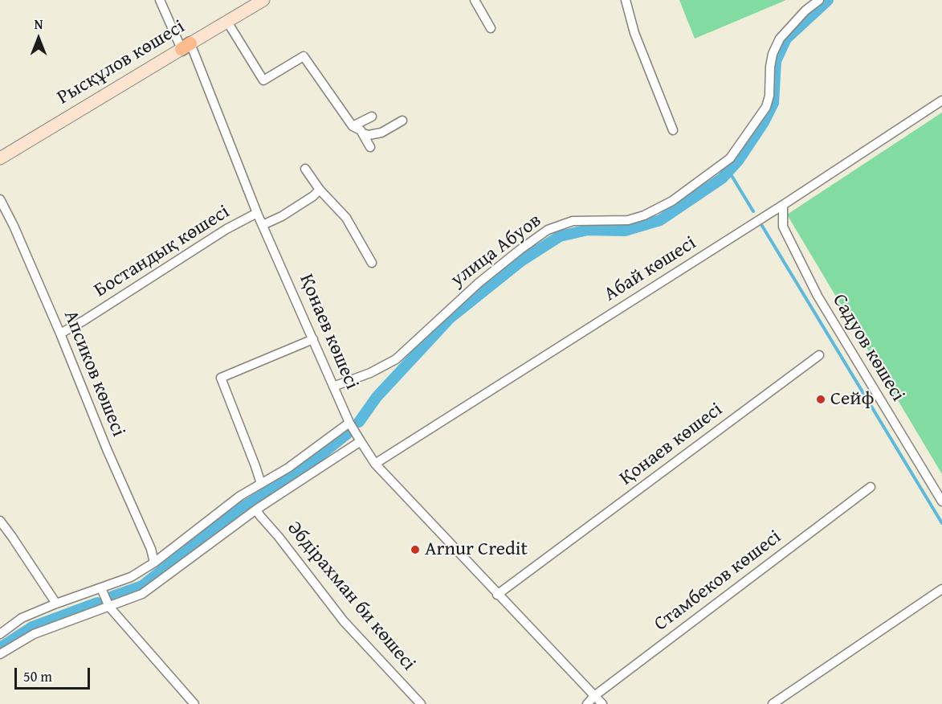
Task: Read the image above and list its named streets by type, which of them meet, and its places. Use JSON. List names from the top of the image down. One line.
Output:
{"streets":{"main road":["Рысқұлов көшесі"],"street":["улица Абуов","Бостандық көшесі","Абай көшесі","Қонаев көшесі","Садуов көшесі","Апсиков көшесі","Стамбеков көшесі","Әбдірахман би көшесі"]},"crossings":[["Рысқұлов көшесі","Қонаев көшесі"],["улица Абуов","Қонаев көшесі"],["Бостандық көшесі","Қонаев көшесі"],["Бостандық көшесі","Апсиков көшесі"],["Абай көшесі","Қонаев көшесі"],["Абай көшесі","Садуов көшесі"],["Қонаев көшесі","Стамбеков көшесі"]],"places":["Сейф","Arnur Credit"],"scale_bar":"50 m","north":"top"}
